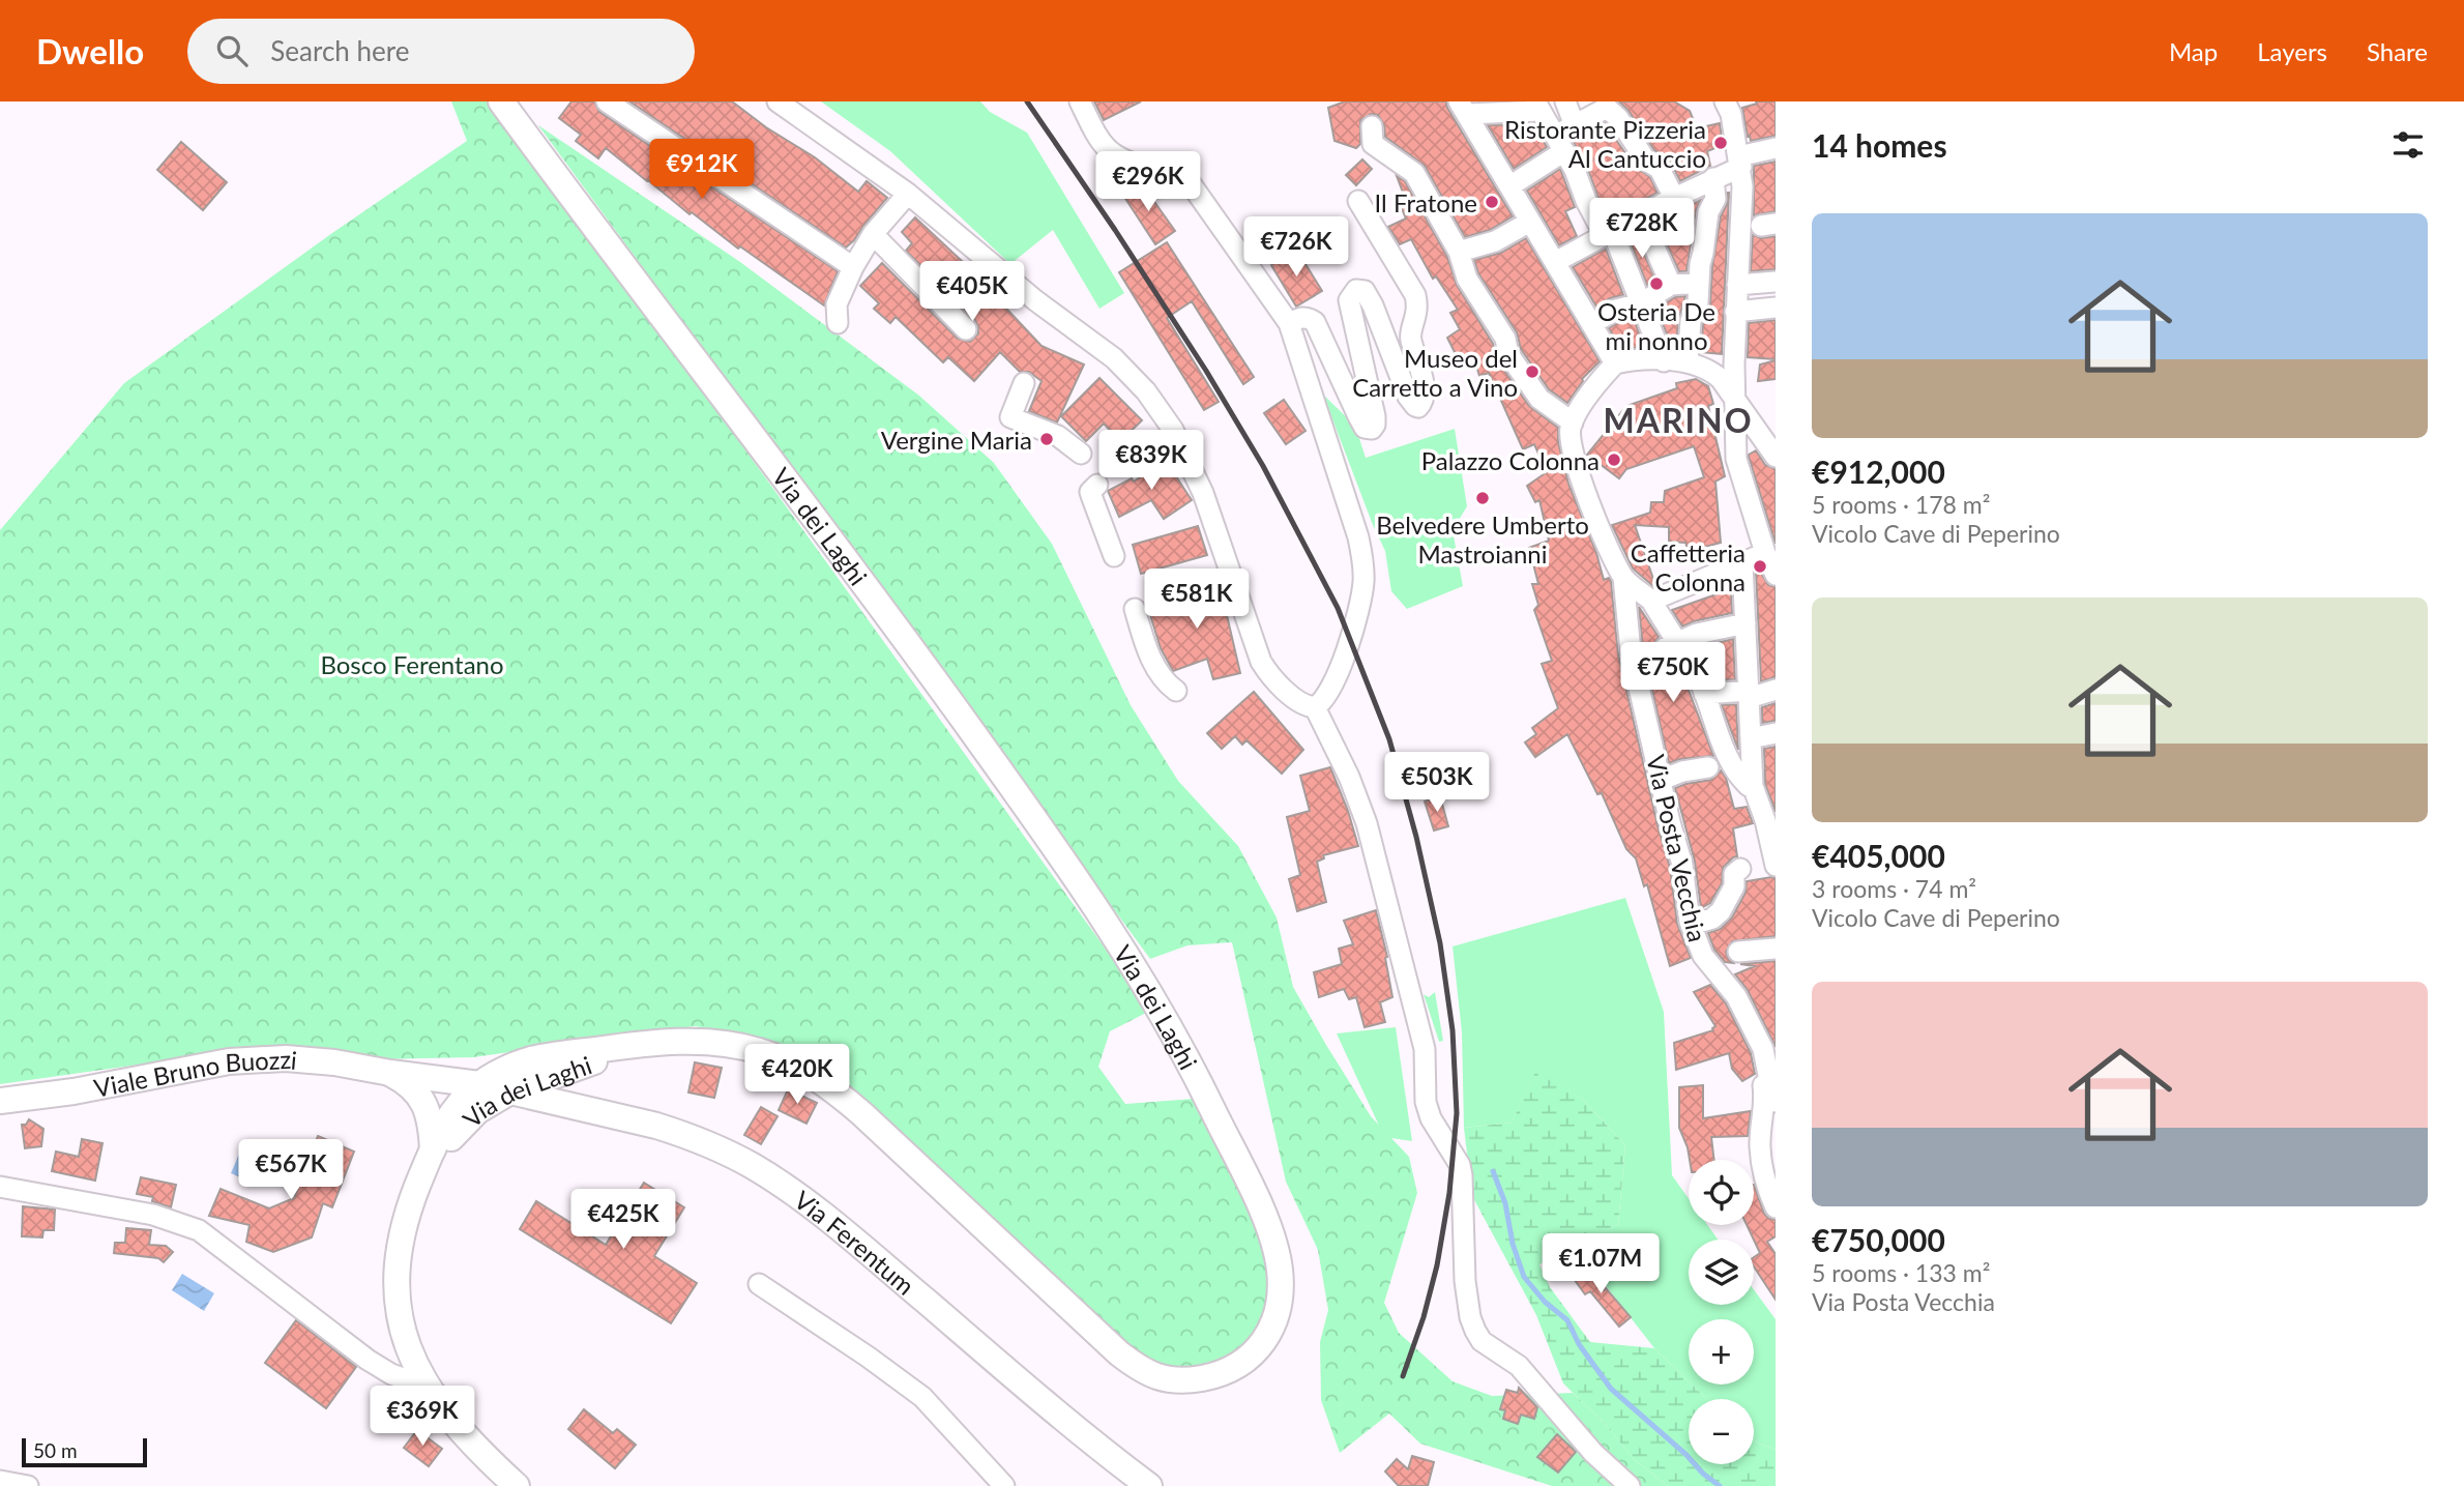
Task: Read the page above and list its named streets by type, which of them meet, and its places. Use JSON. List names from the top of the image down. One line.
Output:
{"streets":{"main road":["Via dei Laghi","Viale Bruno Buozzi","Via Ferentum"],"street":["Via Posta Vecchia"]},"crossings":[["Via dei Laghi","Via Ferentum"],["Viale Bruno Buozzi","Via Ferentum"]],"districts":["MARINO"],"parks":["Bosco Ferentano"],"places":["Ristorante Pizzeria Al Cantuccio","Il Fratone","Osteria De mi nonno","Museo del Carretto a Vino","Vergine Maria","Palazzo Colonna","Belvedere Umberto Mastroianni","Caffetteria Colonna"],"scale_bar":"50 m","page":{"header":"Dwello","search":"Search here","nav":["Map","Layers","Share"],"heading":"14 homes","price":["€912K","€296K","€728K","€726K","€405K","€839K","€581K","€750K","€503K","€420K","€567K","€425K","€1.07M","€369K"],"list":[{"name":"€912,000","note":"5 rooms · 178 m² · Vicolo Cave di Peperino"},{"name":"€405,000","note":"3 rooms · 74 m² · Vicolo Cave di Peperino"},{"name":"€750,000","note":"5 rooms · 133 m² · Via Posta Vecchia"}],"map_buttons":["+","−"],"scale":"50 m"}}
